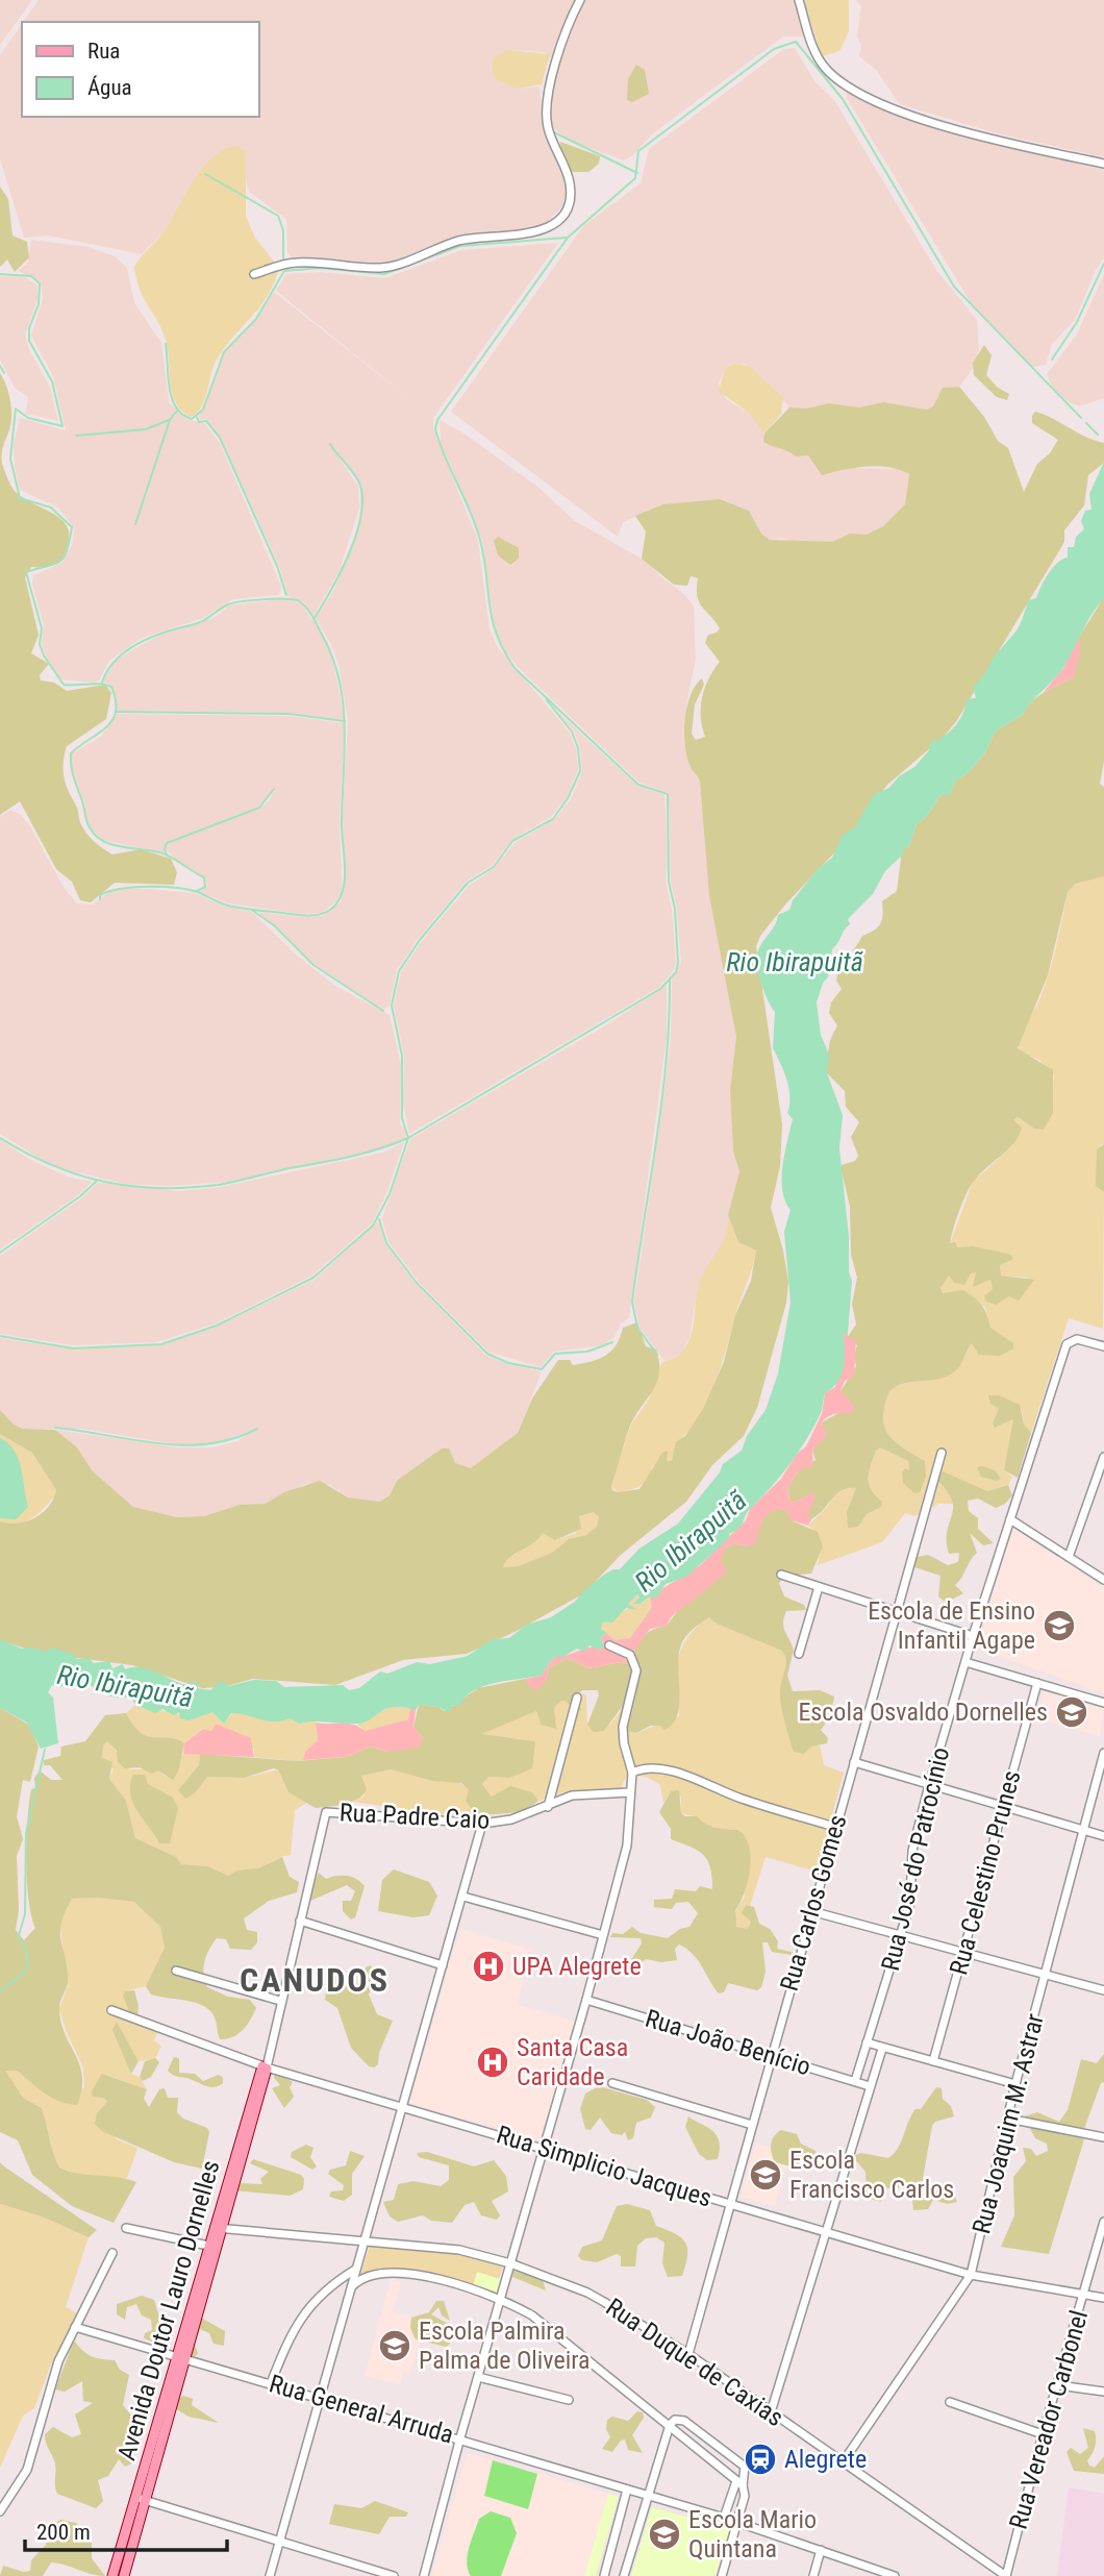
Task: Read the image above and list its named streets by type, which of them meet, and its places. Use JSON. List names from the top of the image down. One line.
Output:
{"streets":{"main road":["Avenida Doutor Lauro Dornelles"],"street":["Rua Padre Caio","Rua José do Patrocínio","Rua Celestino Prunes","Rua Carlos Gomes","Rua João Benício","Rua Joaquim M. Astrar","Rua Simplicio Jacques","Rua Duque de Caxias","Rua General Arruda","Rua Vereador Carbonel"]},"crossings":[["Rua Padre Caio","Avenida Doutor Lauro Dornelles"],["Rua José do Patrocínio","Rua João Benício"],["Rua Carlos Gomes","Rua João Benício"],["Rua Carlos Gomes","Rua Simplicio Jacques"],["Rua Carlos Gomes","Rua Duque de Caxias"],["Rua Joaquim M. Astrar","Rua Simplicio Jacques"],["Rua Joaquim M. Astrar","Rua Duque de Caxias"],["Rua Simplicio Jacques","Avenida Doutor Lauro Dornelles"],["Rua Simplicio Jacques","Rua Vereador Carbonel"],["Avenida Doutor Lauro Dornelles","Rua Duque de Caxias"],["Avenida Doutor Lauro Dornelles","Rua General Arruda"],["Rua Duque de Caxias","Rua Vereador Carbonel"]],"districts":["CANUDOS"],"water":["Rio Ibirapuitã"],"places":{"school or university":["Escola de Ensino Infantil Agape","Escola Osvaldo Dornelles","Escola Francisco Carlos","Escola Palmira Palma de Oliveira","Escola Mario Quintana"],"hospital":["UPA Alegrete","Santa Casa Caridade"],"station":["Alegrete"]},"legend":["Rua","Água"],"scale_bar":"200 m"}
